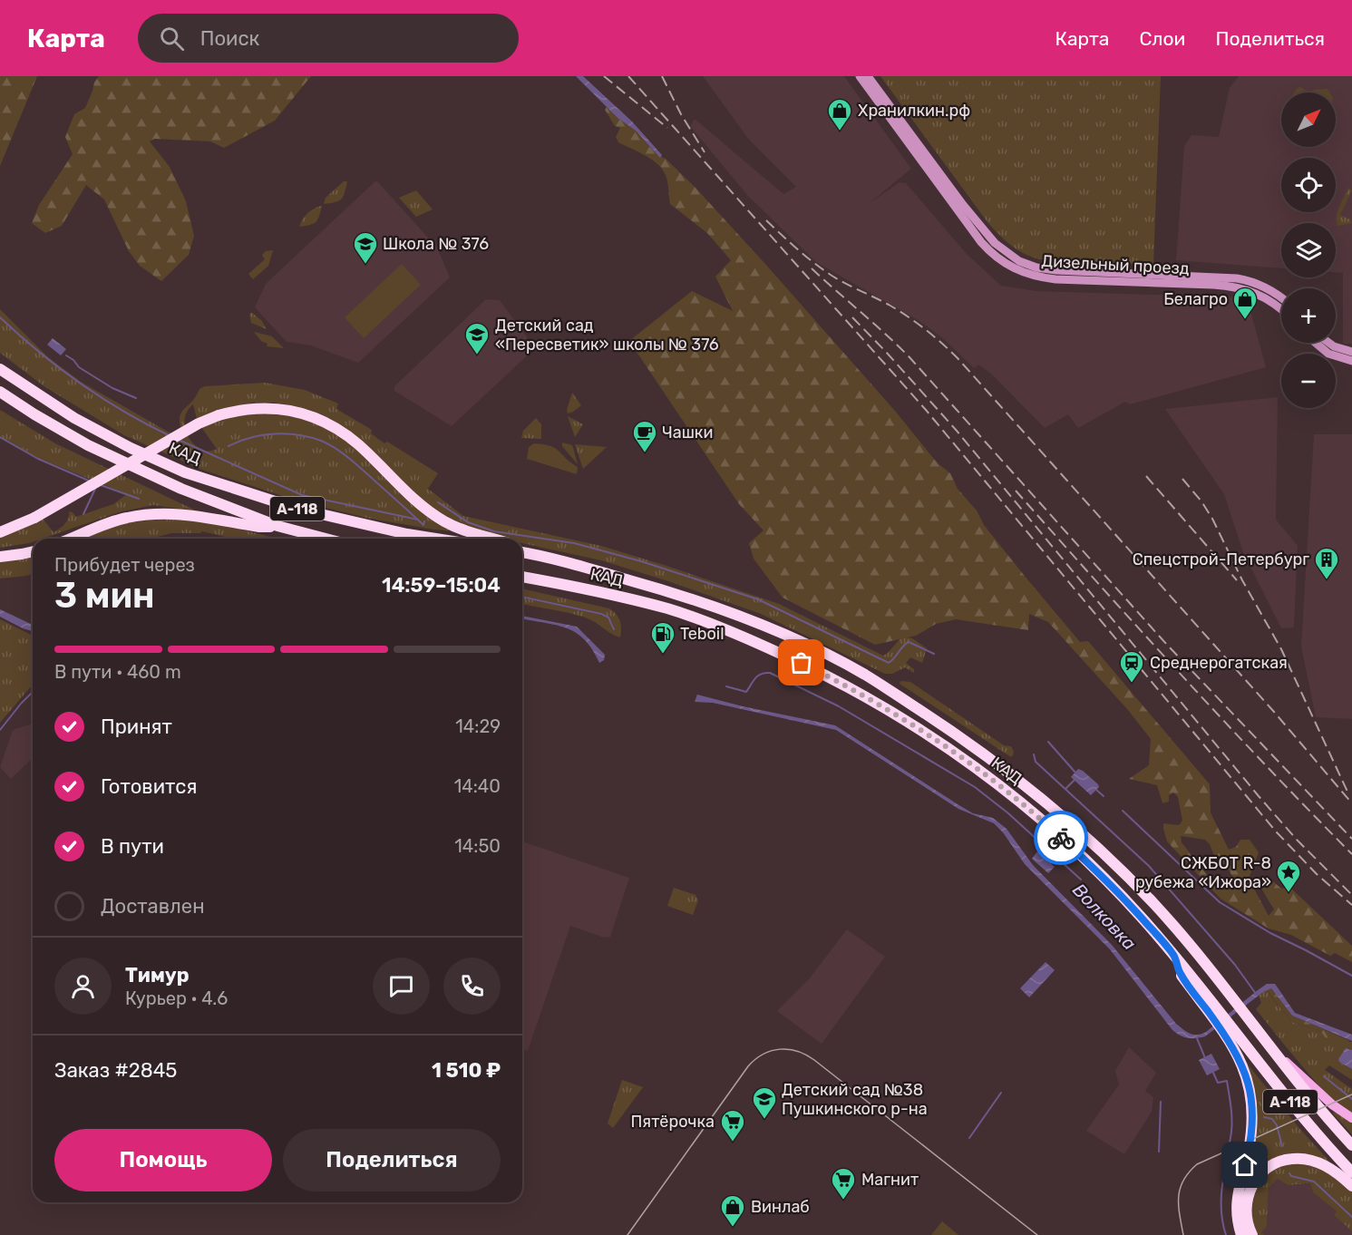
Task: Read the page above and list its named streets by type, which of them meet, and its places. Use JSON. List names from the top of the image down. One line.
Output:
{"streets":{"highway":["КАД","А-118"],"street":["Дизельный проезд"]},"crossings":[["КАД","А-118"]],"water":["Волковка"],"places":{"shop":["Хранилкин.рф","Белагро","Винлаб"],"school or university":["Школа № 376","Детский сад «Пересветик» школы № 376","Детский сад №38 Пушкинского р-на"],"cafe":["Чашки"],"building":["Спецстрой-Петербург"],"fuel station":["Teboil"],"station":["Среднерогатская"],"place":["СЖБОТ R-8 рубежа «Ижора»"],"supermarket":["Пятёрочка","Магнит"]},"north":"top right","page":{"header":"Карта","search":"Поиск","nav":["Карта","Слои","Поделиться"],"map_buttons":["+","−"],"heading":["3 мин","Прибудет через","14:59–15:04"],"panel":["Тимур","Курьер · 4.6","Заказ #2845","1 510 ₽"],"bar":"В пути · 460 m","list":[["Принят","14:29"],["Готовится","14:40"],["В пути","14:50"],"Доставлен"],"buttons":["Помощь","Поделиться"]}}
